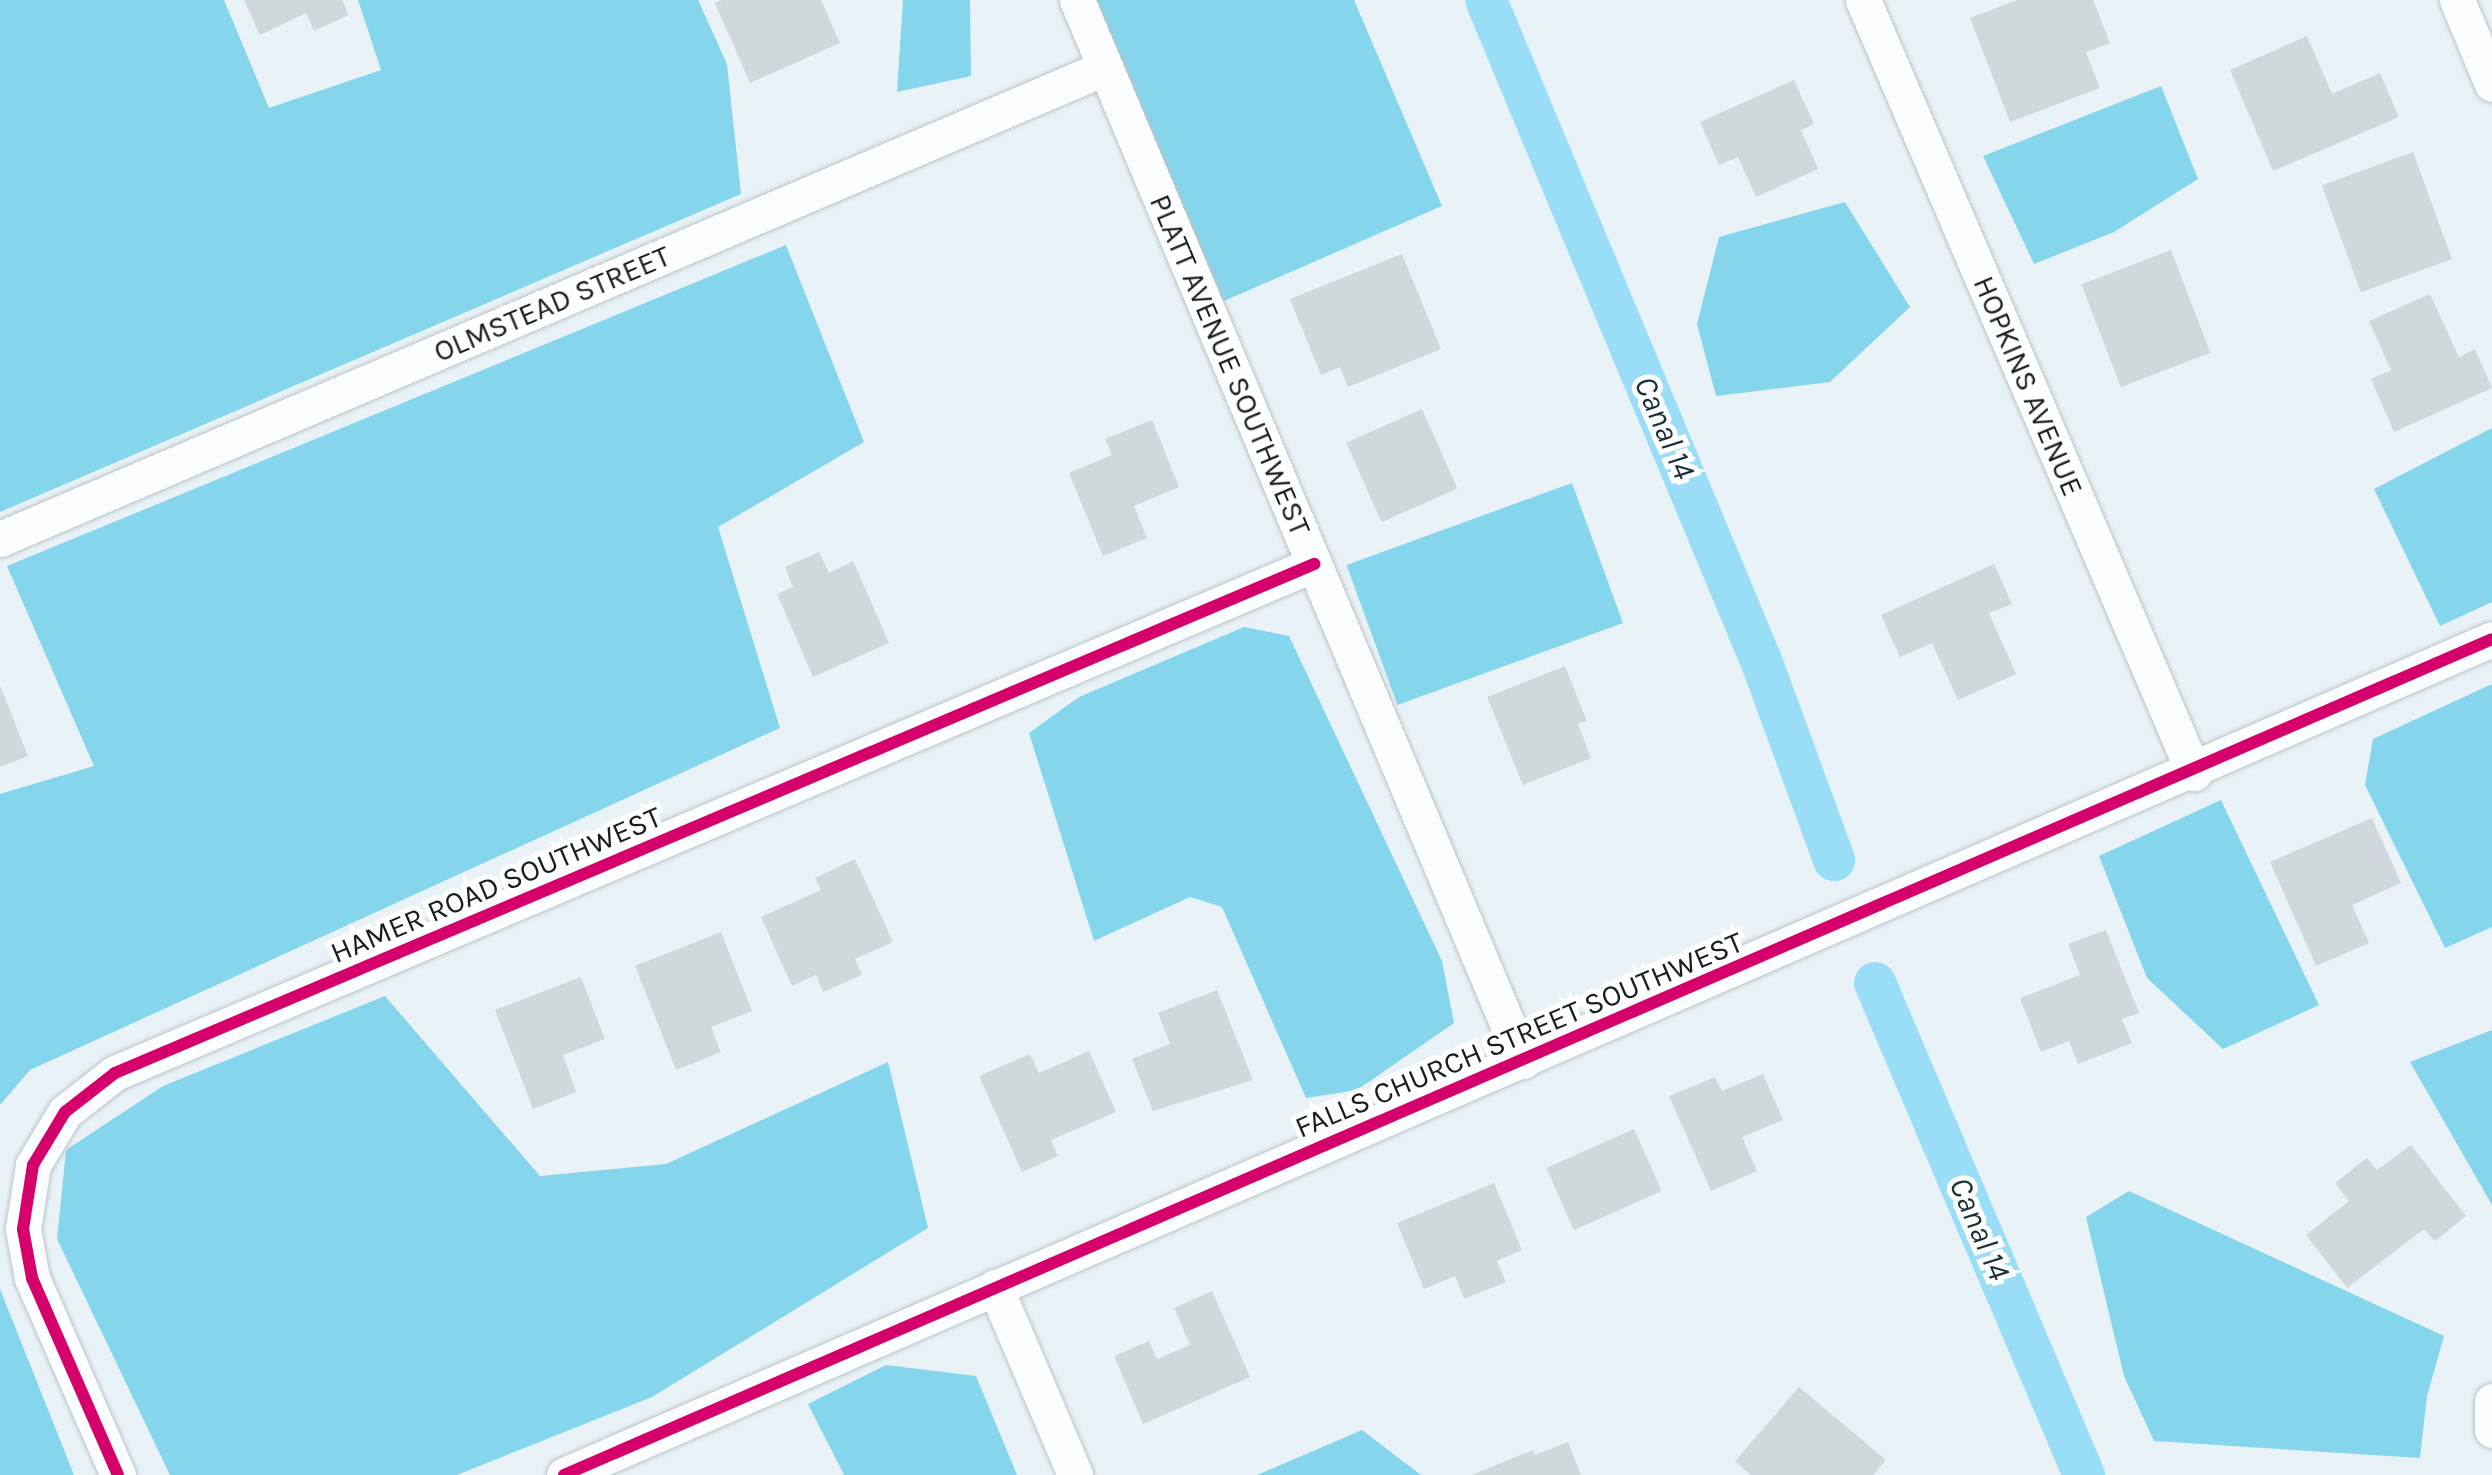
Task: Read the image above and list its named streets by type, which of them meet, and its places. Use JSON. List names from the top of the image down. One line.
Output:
{"streets":{"street":["OLMSTEAD STREET","PLATT AVENUE SOUTHWEST","HOPKINS AVENUE","HAMER ROAD SOUTHWEST","FALLS CHURCH STREET SOUTHWEST"]},"crossings":[["OLMSTEAD STREET","PLATT AVENUE SOUTHWEST"],["PLATT AVENUE SOUTHWEST","HAMER ROAD SOUTHWEST"],["PLATT AVENUE SOUTHWEST","FALLS CHURCH STREET SOUTHWEST"],["HOPKINS AVENUE","FALLS CHURCH STREET SOUTHWEST"]],"water":["Canal 14"]}
